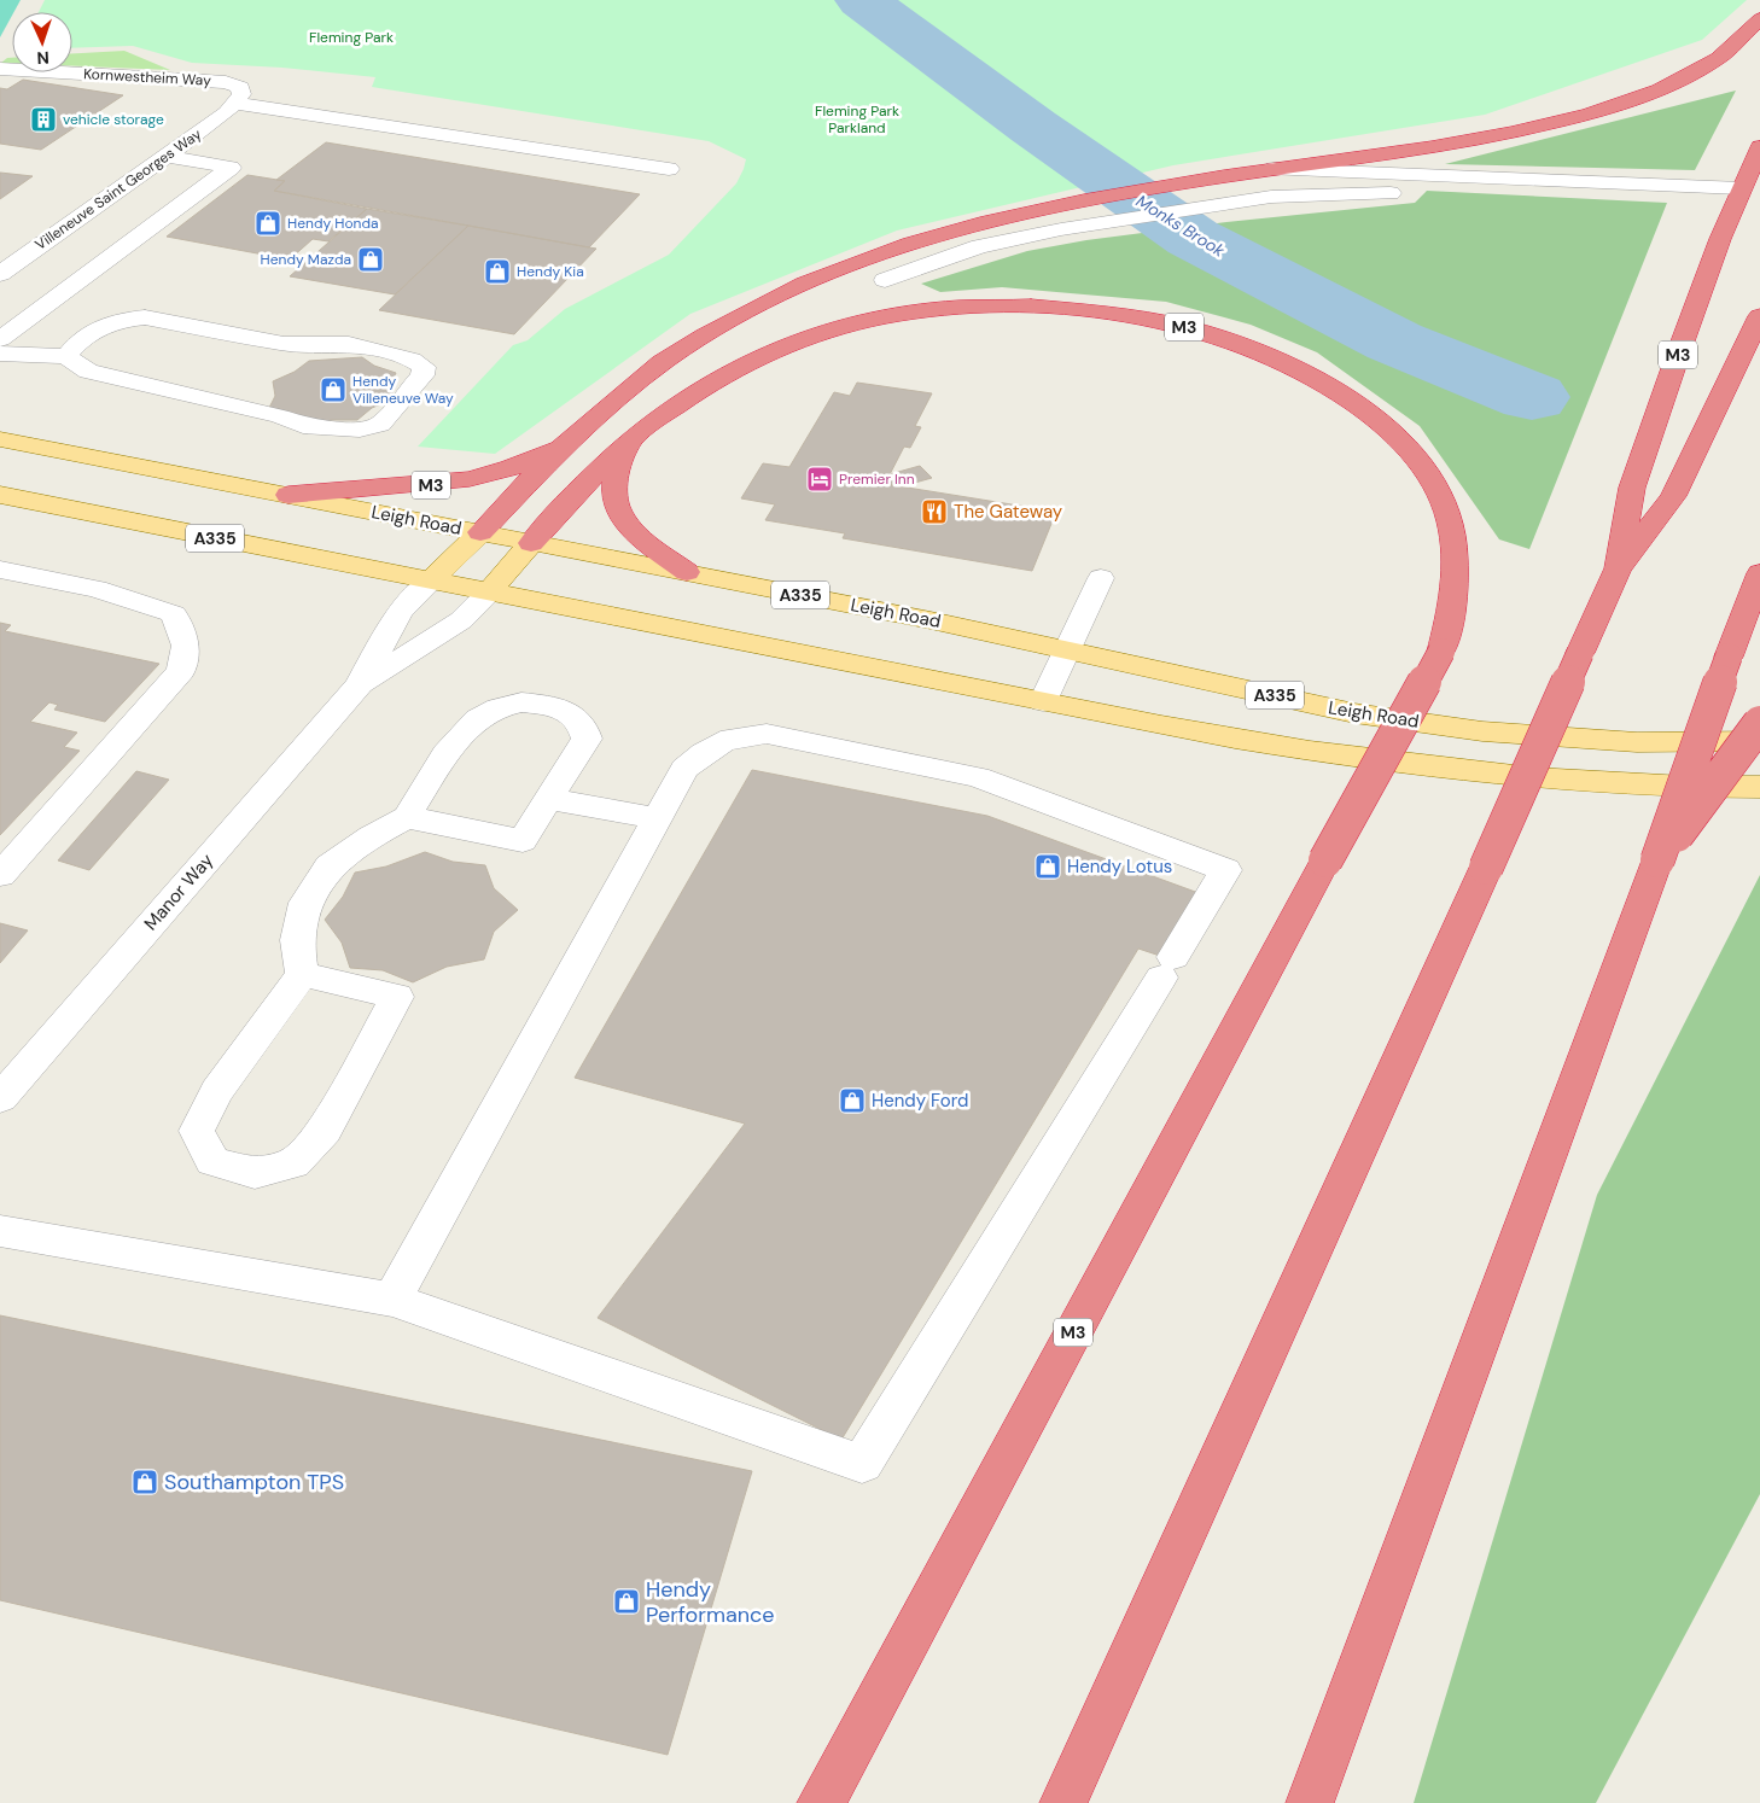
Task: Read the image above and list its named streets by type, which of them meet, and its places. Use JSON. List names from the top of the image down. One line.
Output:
{"streets":{"highway":["M3"],"main road":["Leigh Road","A335"],"street":["Kornwestheim Way","Villeneuve Saint Georges Way","Manor Way"]},"crossings":[["Kornwestheim Way","Villeneuve Saint Georges Way"],["M3","Leigh Road"],["A335","Manor Way"]],"water":["Monks Brook"],"parks":["Fleming Park","Fleming Park Parkland"],"places":{"building":["vehicle storage"],"shop":["Hendy Honda","Hendy Mazda","Hendy Kia","Hendy Villeneuve Way","Hendy Lotus","Hendy Ford","Southampton TPS","Hendy Performance"],"hotel":["Premier Inn"],"restaurant":["The Gateway"]},"north":"bottom"}
